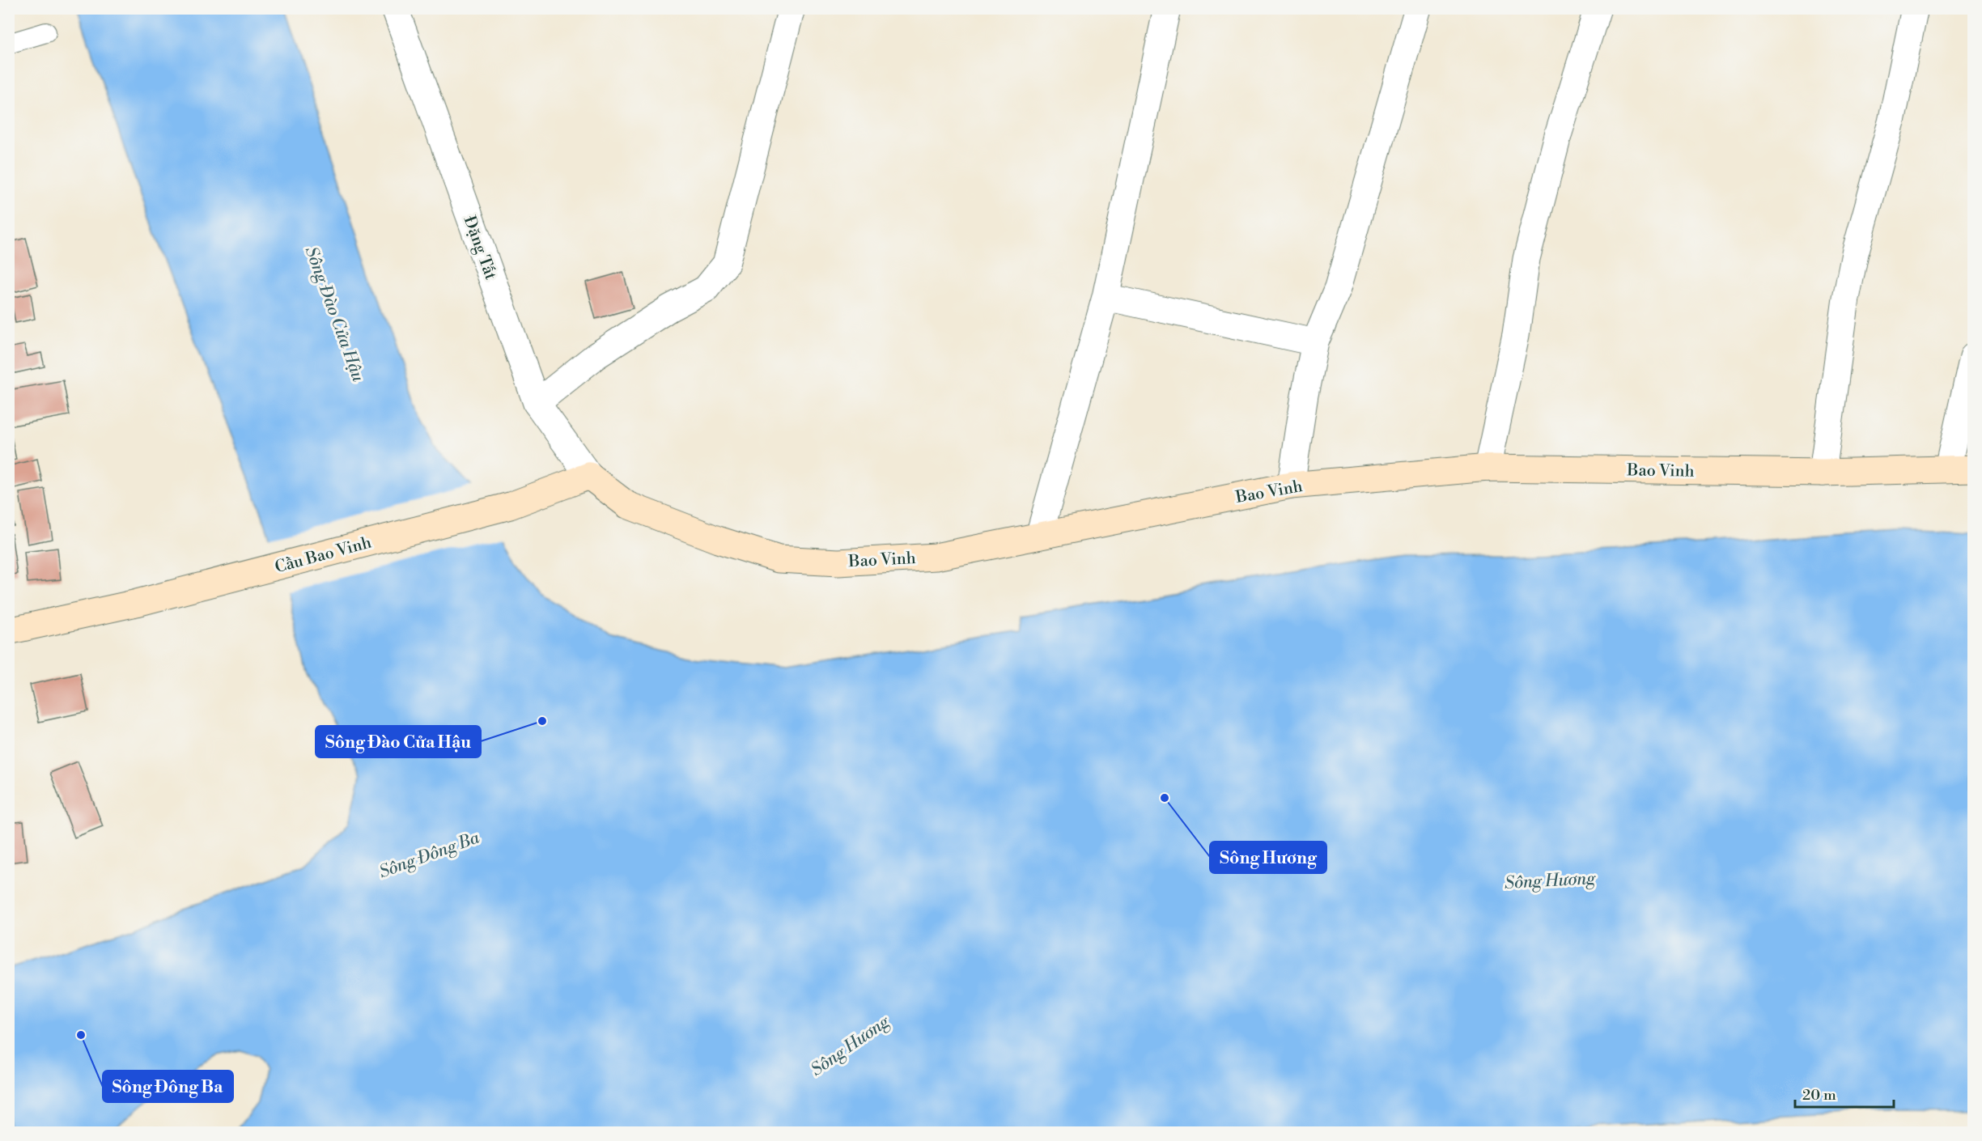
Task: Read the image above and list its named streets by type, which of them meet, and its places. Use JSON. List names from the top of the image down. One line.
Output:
{"streets":{"main road":["Bao Vinh","Cầu Bao Vinh"],"street":["Đặng Tất"]},"crossings":[["Đặng Tất","Bao Vinh"],["Đặng Tất","Cầu Bao Vinh"],["Bao Vinh","Cầu Bao Vinh"]],"water":["Sông Đào Cửa Hậu","Sông Đông Ba","Sông Hương"],"places":["Sông Đào Cửa Hậu","Sông Hương","Sông Đông Ba"],"scale_bar":"20 m"}
